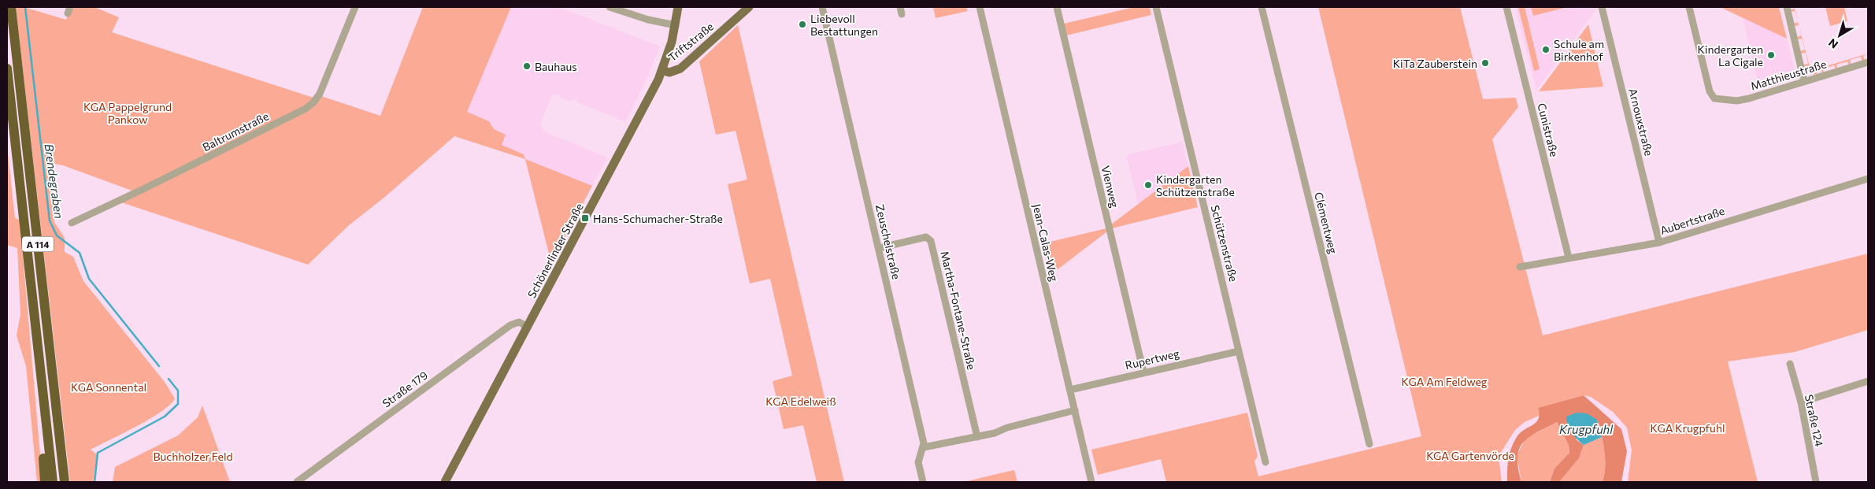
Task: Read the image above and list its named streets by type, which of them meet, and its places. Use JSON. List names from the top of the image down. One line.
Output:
{"streets":{"highway":["A 114"],"main road":["Triftstraße","Schönerlinder Straße"],"street":["Matthieustraße","Arnouxstraße","Cunistraße","Baltrumstraße","Vienweg","Aubertstraße","Clémentweg","Zeuschelstraße","Jean-Calas-Weg","Schützenstraße","Martha-Fontane-Straße","Rupertweg","Straße 179","Straße 124"]},"crossings":[["Triftstraße","Schönerlinder Straße"],["Arnouxstraße","Aubertstraße"],["Cunistraße","Aubertstraße"],["Vienweg","Rupertweg"],["Zeuschelstraße","Martha-Fontane-Straße"],["Jean-Calas-Weg","Rupertweg"],["Schützenstraße","Rupertweg"],["Schönerlinder Straße","Straße 179"]],"water":["Brendegraben","Krugpfuhl"],"parks":["KGA Pappelgrund Pankow","KGA Am Feldweg","KGA Sonnental","KGA Edelweiß","KGA Krugpfuhl","KGA Gartenvörde","Buchholzer Feld"],"places":{"other":["Liebevoll Bestattungen","Schule am Birkenhof","Kindergarten La Cigale","KiTa Zauberstein","Bauhaus","Kindergarten Schützenstraße"],"transit":["Hans-Schumacher-Straße"]},"north":"bottom left"}
